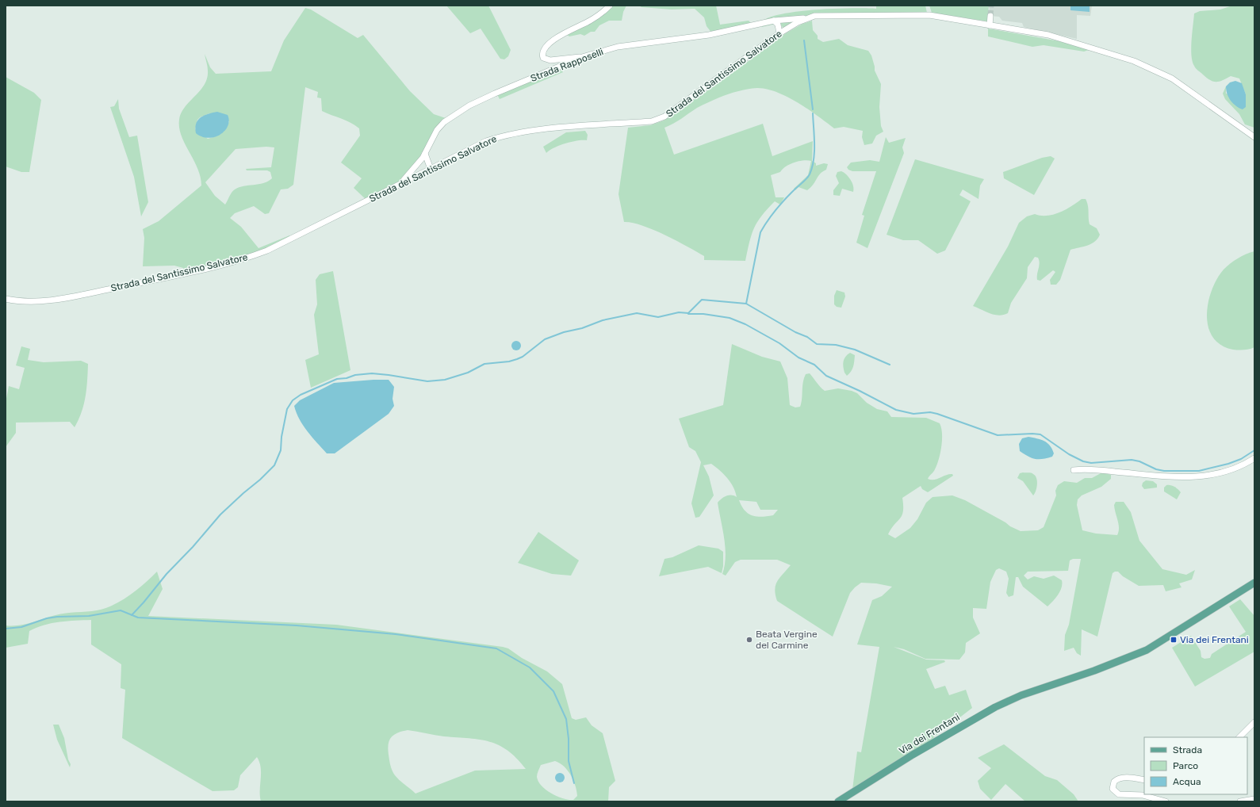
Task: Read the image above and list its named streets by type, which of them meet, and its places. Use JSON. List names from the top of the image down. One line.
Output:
{"streets":{"main road":["Via dei Frentani"],"street":["Strada Rapposelli","Strada del Santissimo Salvatore"]},"crossings":[["Strada Rapposelli","Strada del Santissimo Salvatore"]],"places":{"other":["Beata Vergine del Carmine"],"transit":["Via dei Frentani"]},"legend":["Strada","Parco","Acqua"]}
